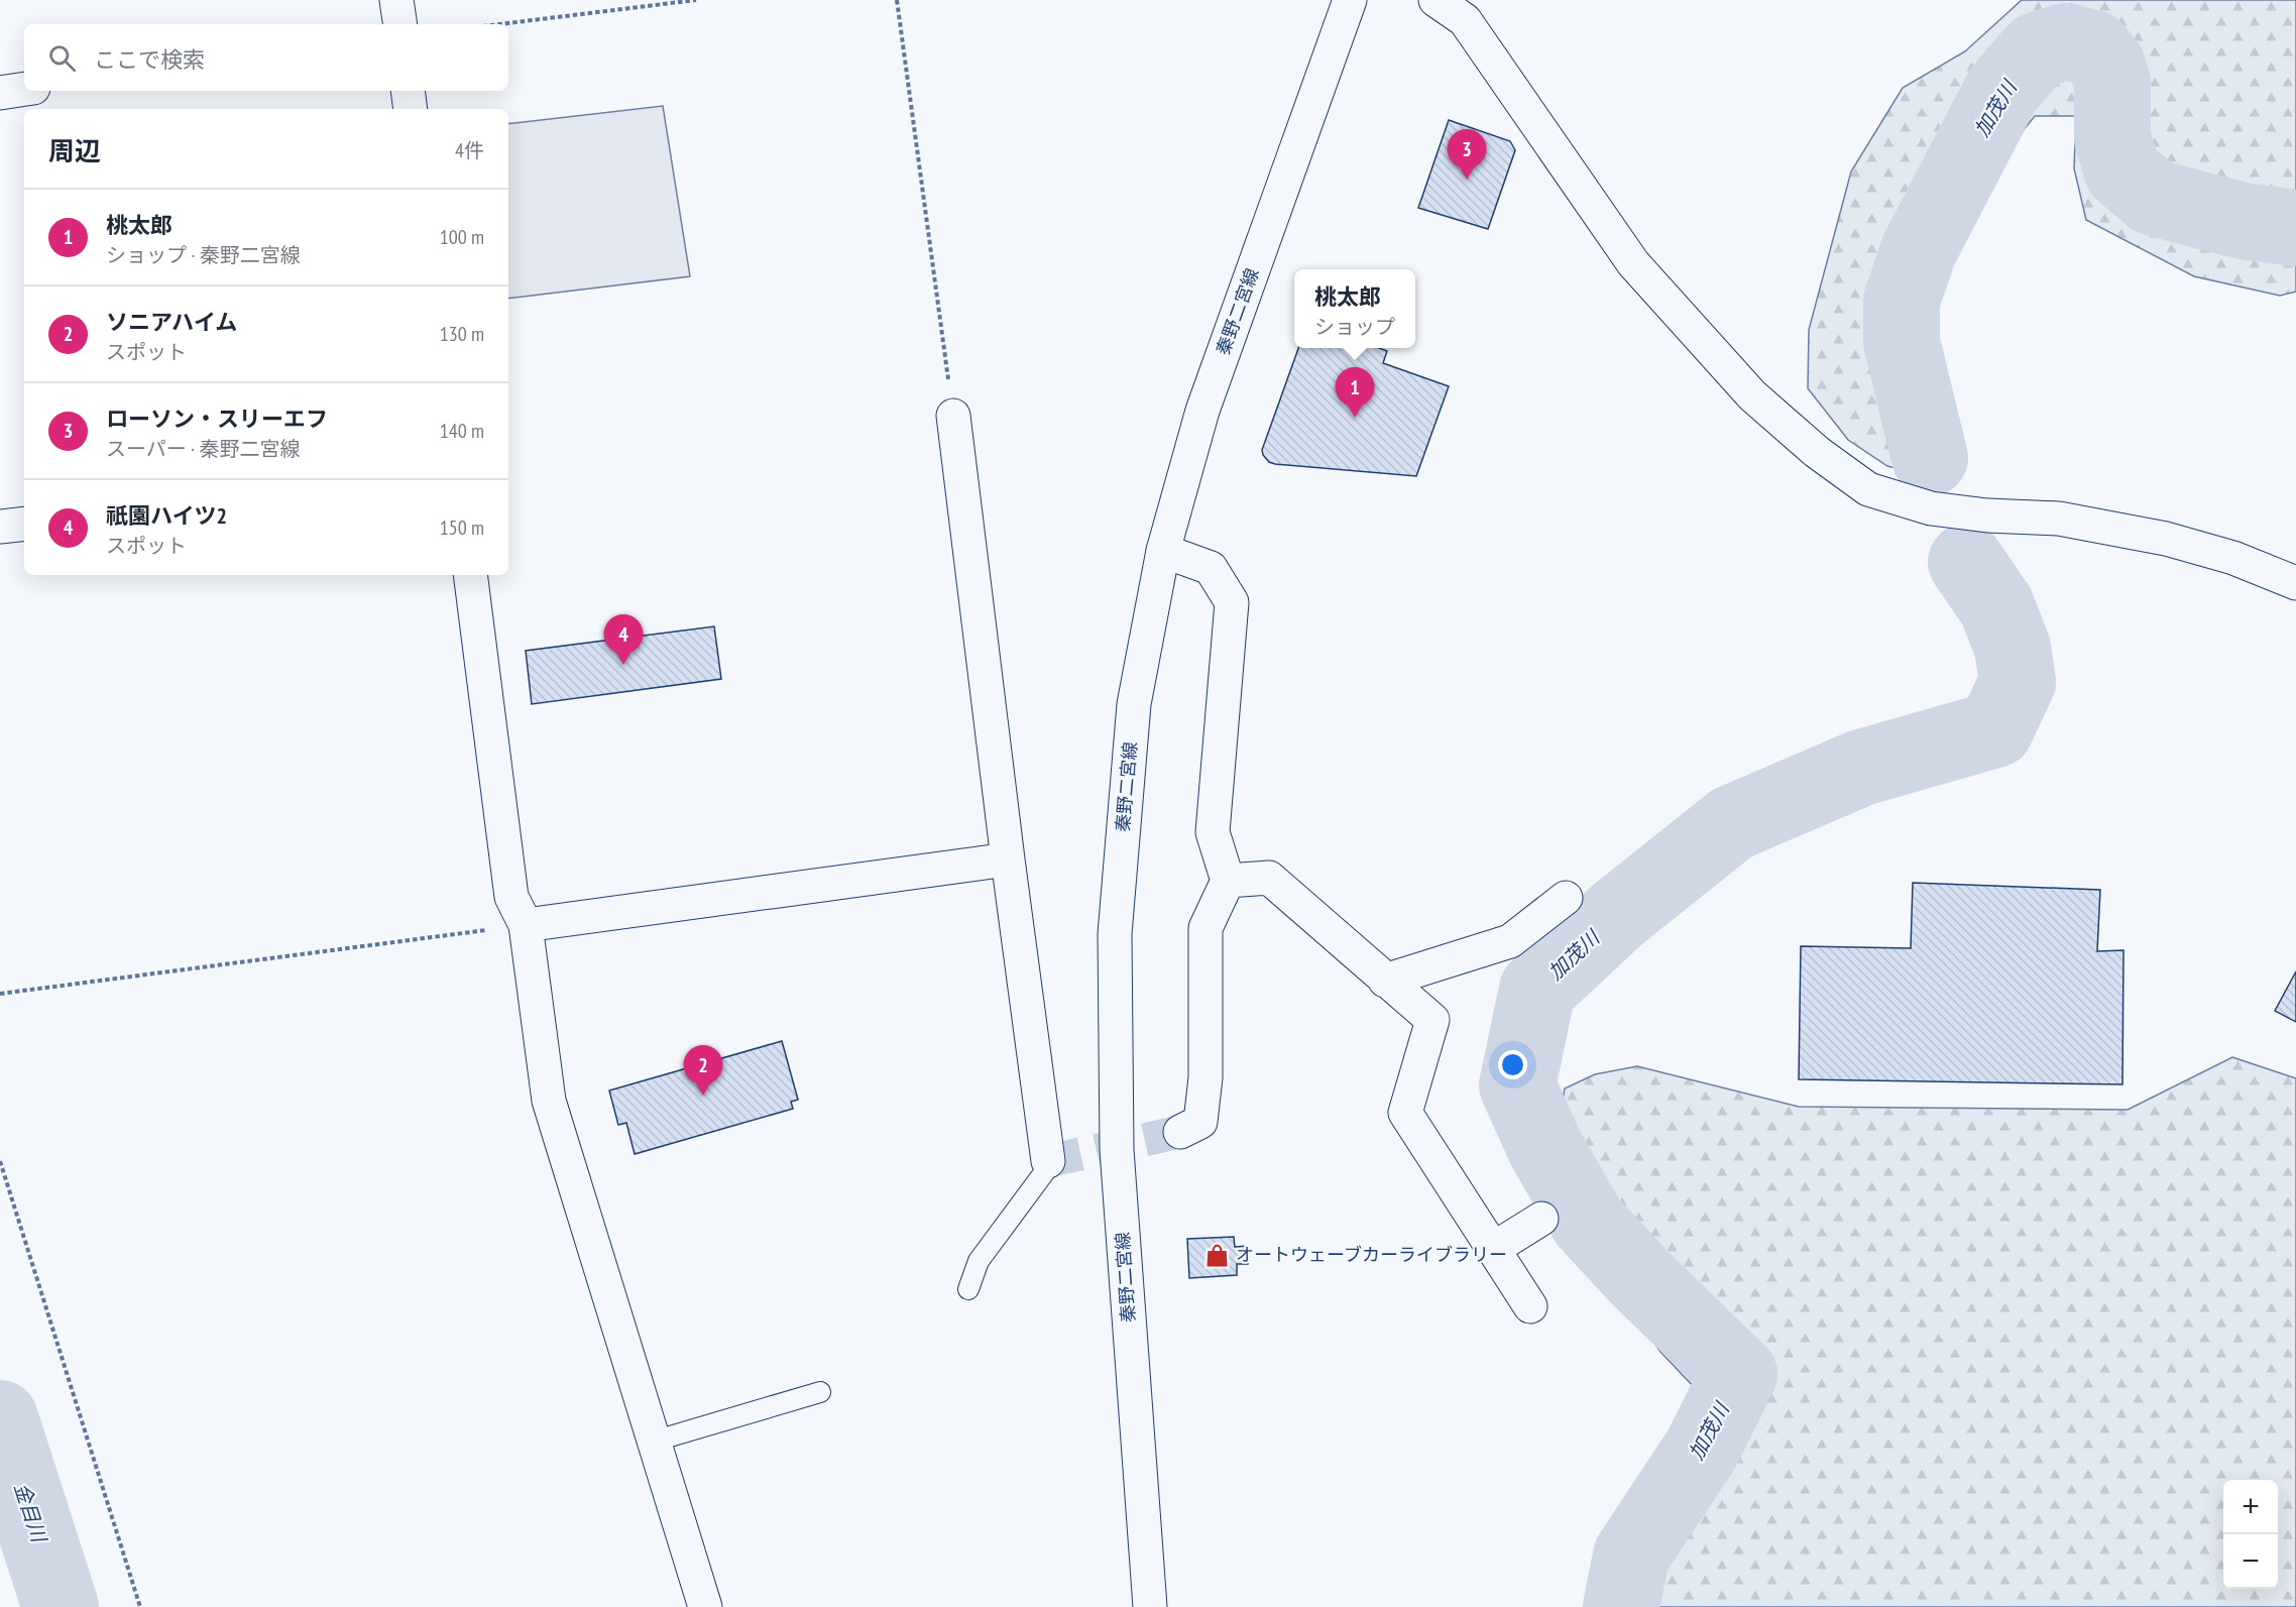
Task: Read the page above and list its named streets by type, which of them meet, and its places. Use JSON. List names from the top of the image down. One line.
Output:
{"streets":{"street":["秦野二宮線"]},"water":["加茂川","金目川"],"places":{"shop":["オートウェーブカーライブラリー"]},"page":{"search":"ここで検索","heading":["周辺","4件"],"pins":["3","1","4","2"],"list":[{"mark":"1","name":"桃太郎","note":"ショップ · 秦野二宮線","value":"100 m"},{"mark":"2","name":"ソニアハイム","note":"スポット","value":"130 m"},{"mark":"3","name":"ローソン・スリーエフ","note":"スーパー · 秦野二宮線","value":"140 m"},{"mark":"4","name":"祇園ハイツ2","note":"スポット","value":"150 m"}],"popup":["桃太郎","ショップ"],"map_buttons":["+","−"]}}
